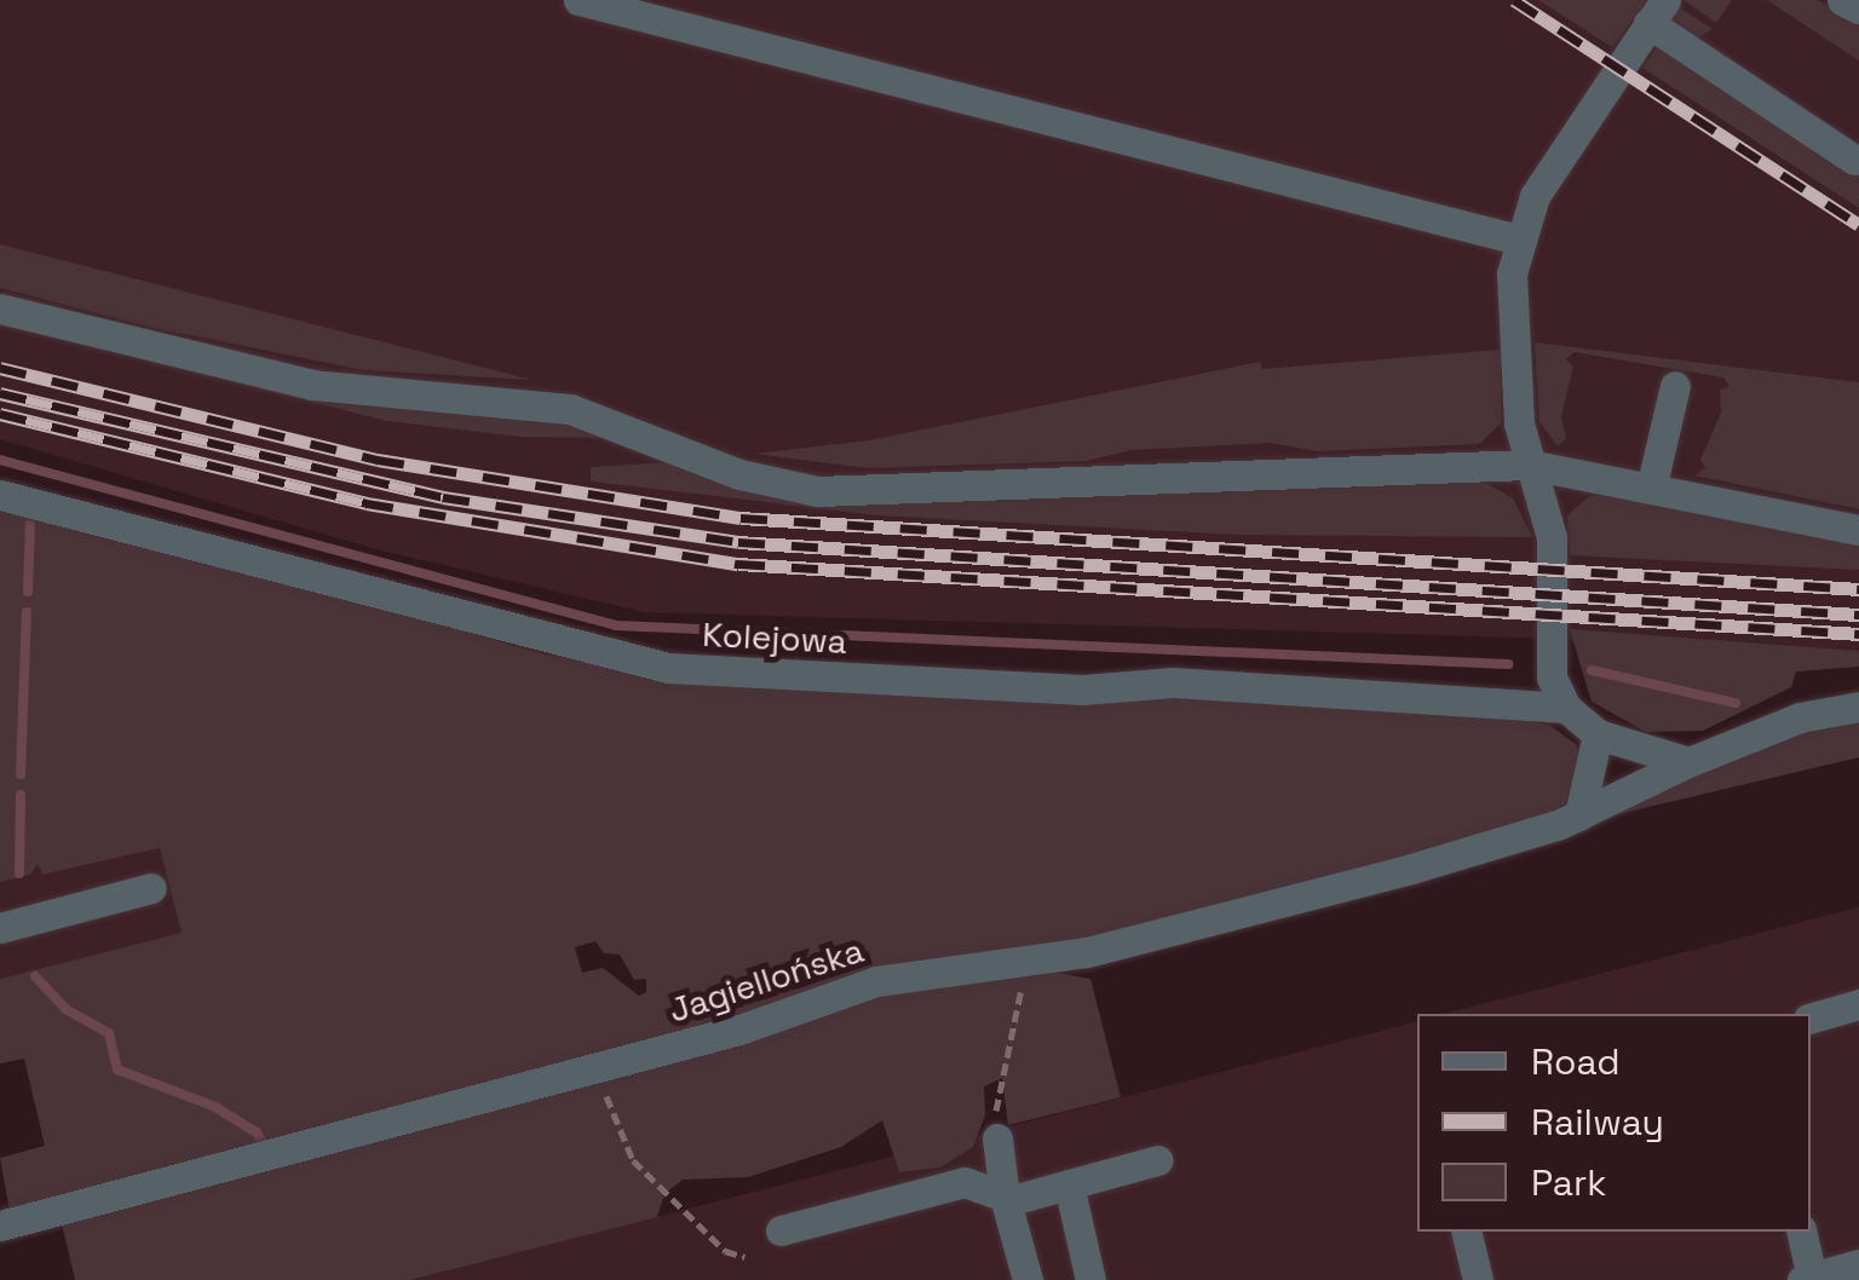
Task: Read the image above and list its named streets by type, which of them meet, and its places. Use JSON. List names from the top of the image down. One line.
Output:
{"streets":{"street":["Kolejowa","Jagiellońska"]},"legend":["Road","Railway","Park"]}
